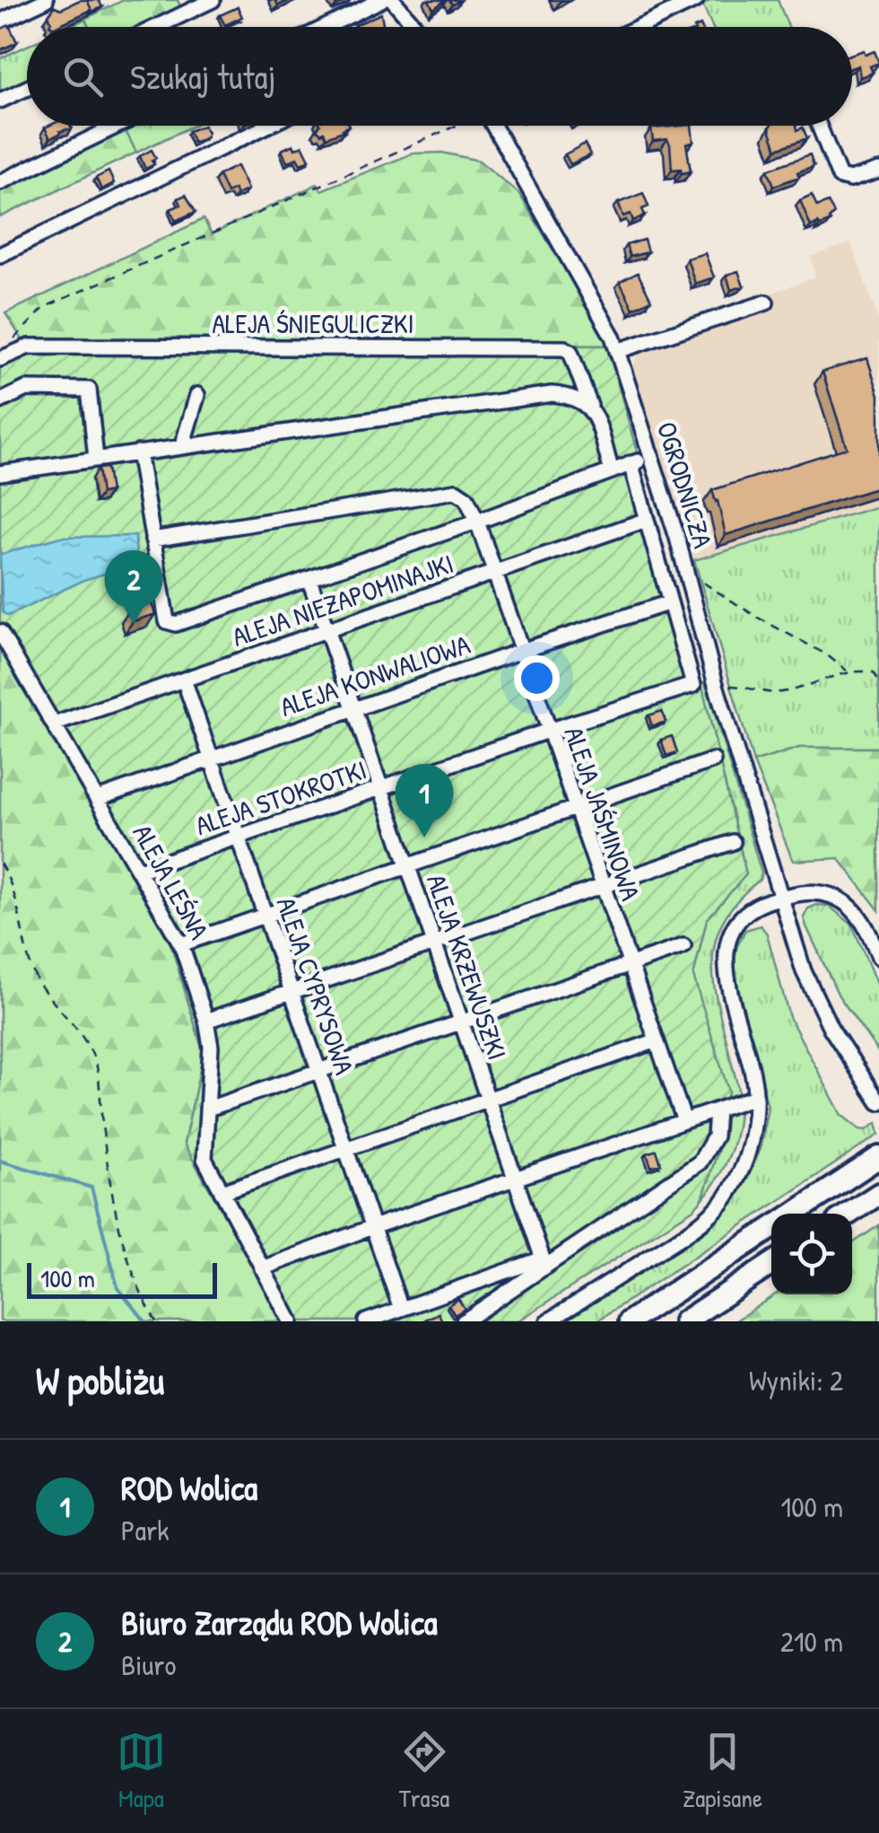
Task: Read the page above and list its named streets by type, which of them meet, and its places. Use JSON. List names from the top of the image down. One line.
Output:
{"streets":{"street":["ALEJA ŚNIEGULICZKI","OGRODNICZA","ALEJA NIEZAPOMINAJKI","ALEJA KONWALIOWA","ALEJA STOKROTKI","ALEJA JAŚMINOWA","ALEJA LEŚNA","ALEJA KRZEWUSZKI","ALEJA CYPRYSOWA"]},"crossings":[["ALEJA NIEZAPOMINAJKI","ALEJA JAŚMINOWA"],["ALEJA NIEZAPOMINAJKI","ALEJA LEŚNA"],["ALEJA NIEZAPOMINAJKI","ALEJA KRZEWUSZKI"],["ALEJA NIEZAPOMINAJKI","ALEJA CYPRYSOWA"],["ALEJA KONWALIOWA","ALEJA STOKROTKI"],["ALEJA KONWALIOWA","ALEJA JAŚMINOWA"],["ALEJA KONWALIOWA","ALEJA LEŚNA"],["ALEJA KONWALIOWA","ALEJA KRZEWUSZKI"],["ALEJA KONWALIOWA","ALEJA CYPRYSOWA"],["ALEJA STOKROTKI","ALEJA JAŚMINOWA"],["ALEJA STOKROTKI","ALEJA LEŚNA"],["ALEJA STOKROTKI","ALEJA KRZEWUSZKI"],["ALEJA STOKROTKI","ALEJA CYPRYSOWA"]],"scale_bar":"100 m","page":{"search":"Szukaj tutaj","pins":["2","1"],"scale":"100 m","heading":["W pobliżu","Wyniki: 2"],"list":[{"mark":"1","name":"ROD Wolica","note":"Park","value":"100 m"},{"mark":"2","name":"Biuro Zarządu ROD Wolica","note":"Biuro","value":"210 m"}],"nav":["Mapa","Trasa","Zapisane"]}}
